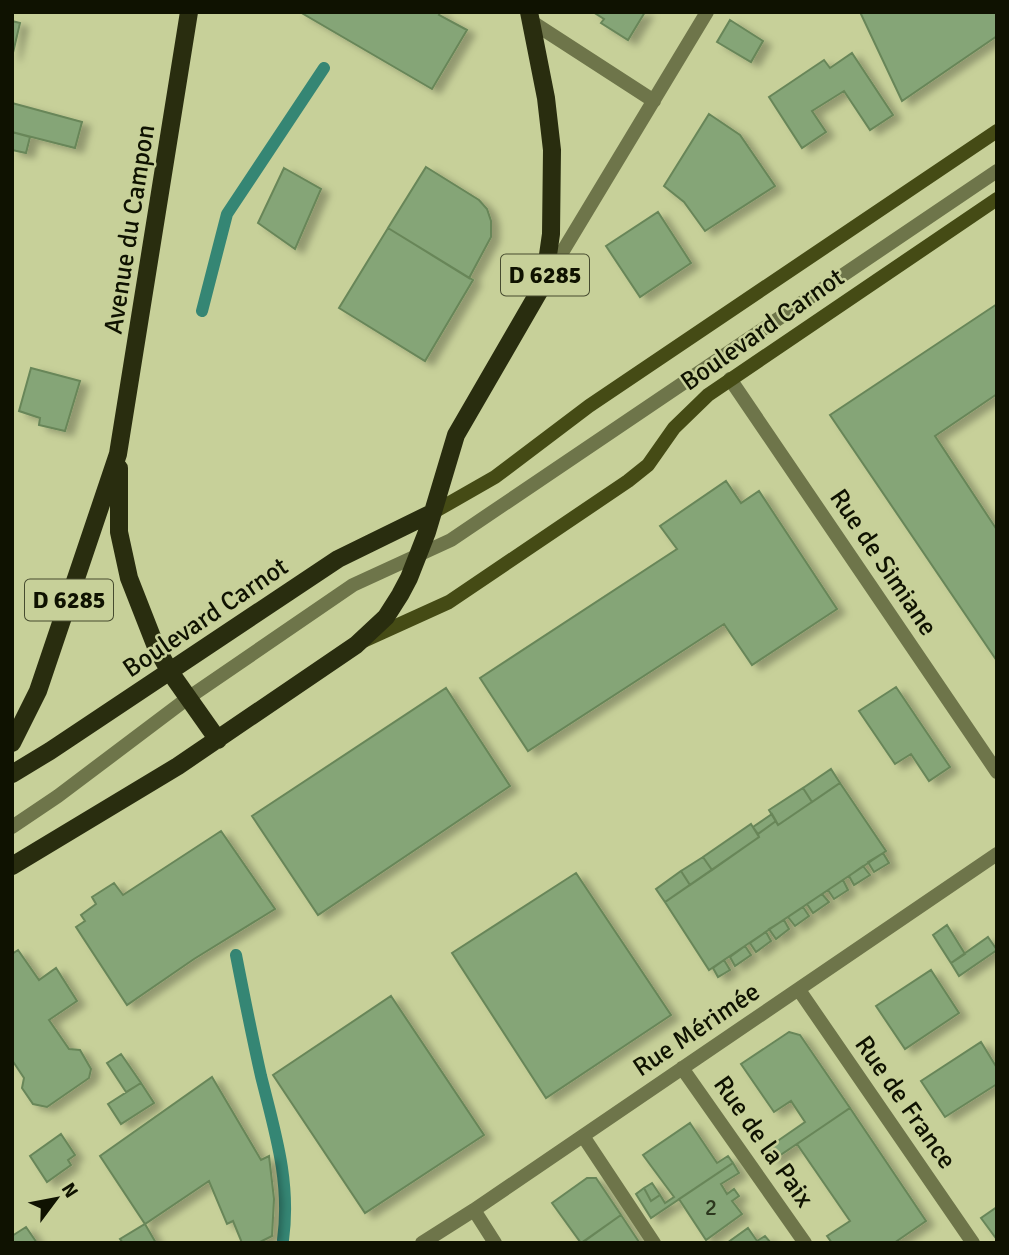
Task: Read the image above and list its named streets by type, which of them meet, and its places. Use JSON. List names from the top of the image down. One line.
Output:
{"streets":{"main road":["Avenue du Campon","D 6285","Boulevard Carnot"],"street":["Rue de Simiane","Rue Mérimée","Rue de France","Rue de la Paix"]},"crossings":[["Avenue du Campon","Boulevard Carnot"],["D 6285","Boulevard Carnot"],["Boulevard Carnot","Rue de Simiane"],["Rue Mérimée","Rue de France"],["Rue Mérimée","Rue de la Paix"]],"house_numbers":["2"],"north":"top right"}
